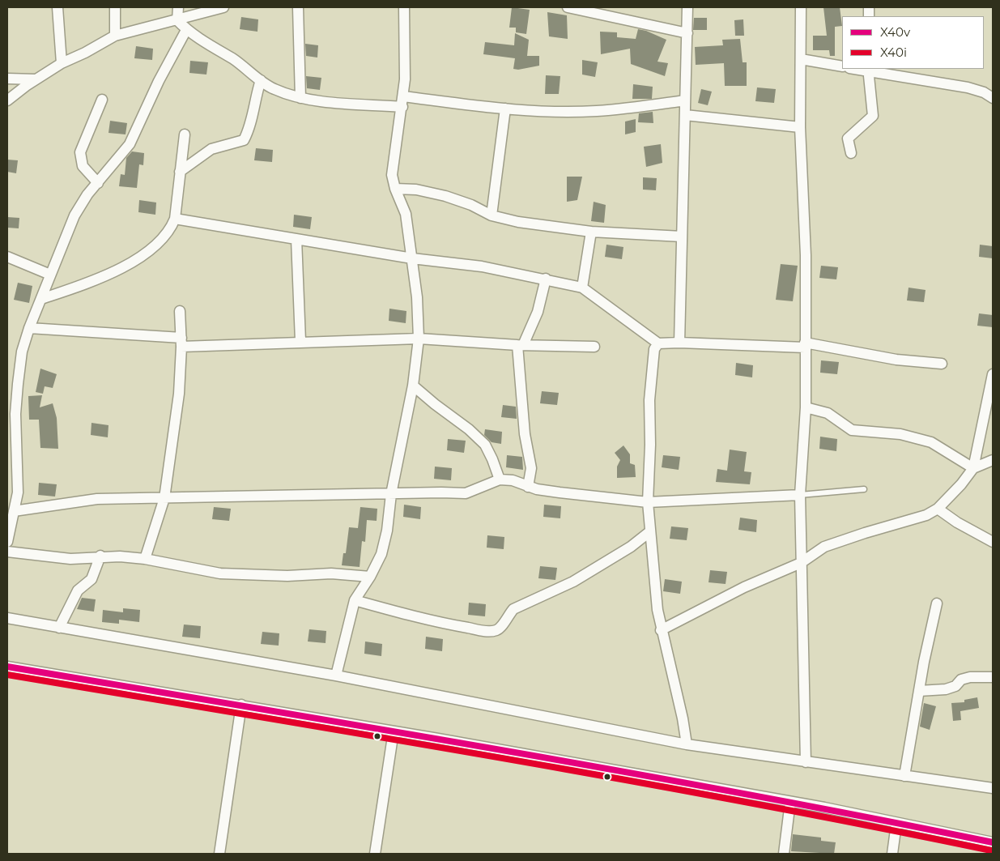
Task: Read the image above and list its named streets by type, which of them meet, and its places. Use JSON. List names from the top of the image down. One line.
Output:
{"lines":["transit line X40v","transit line X40i"],"legend":["X40v","X40i"]}
